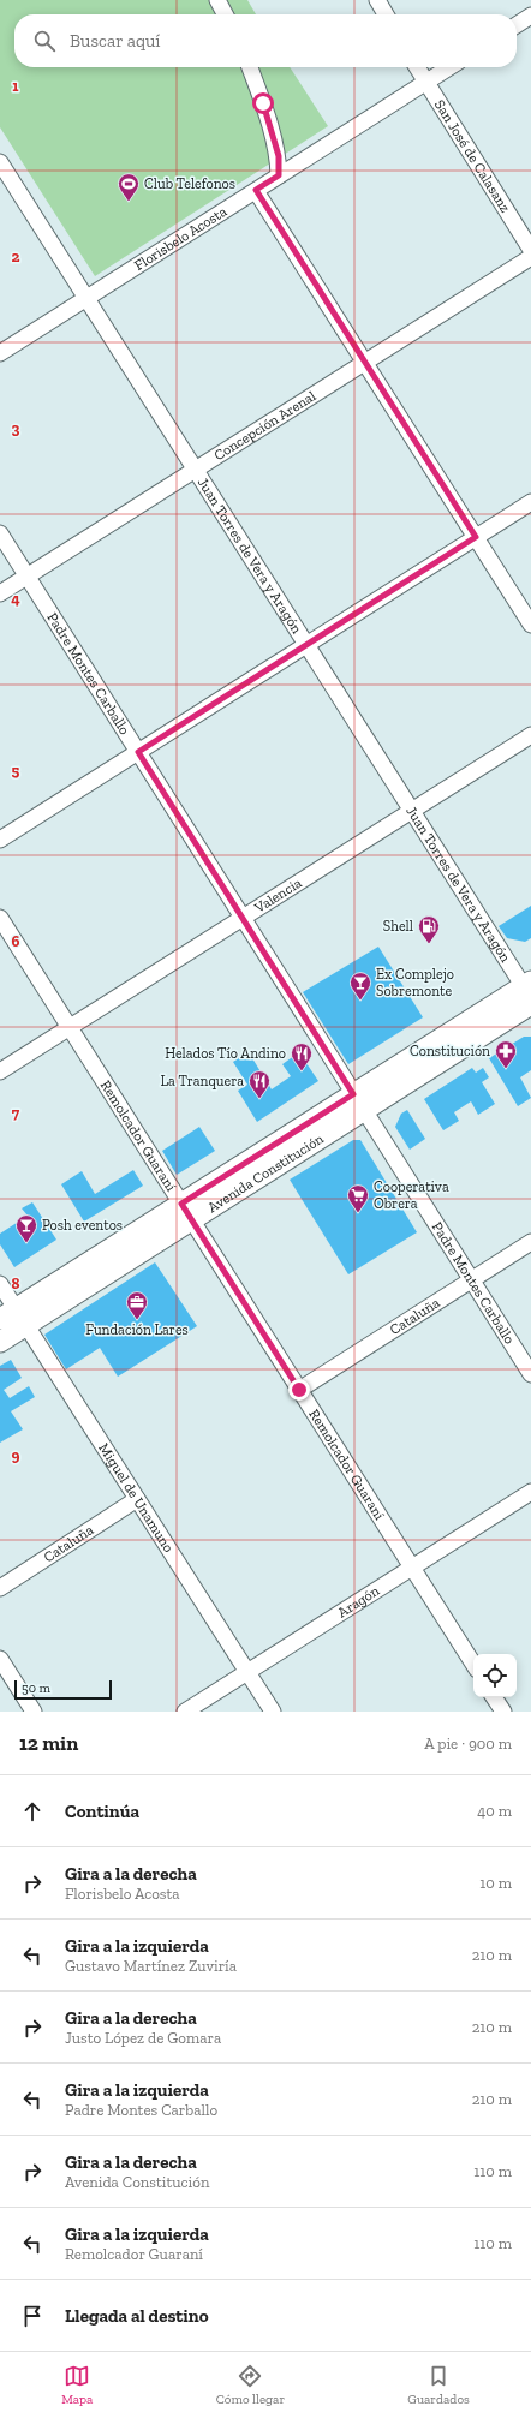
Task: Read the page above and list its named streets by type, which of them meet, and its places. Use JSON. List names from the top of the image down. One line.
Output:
{"streets":{"main road":["Avenida Constitución"],"street":["San José de Calasanz","Florisbelo Acosta","Concepción Arenal","Juan Torres de Vera y Aragón","Padre Montes Carballo","Valencia","Remolcador Guaraní","Cataluña","Miguel de Unamuno","Aragón"]},"crossings":[["San José de Calasanz","Florisbelo Acosta"],["Florisbelo Acosta","Juan Torres de Vera y Aragón"],["Concepción Arenal","Juan Torres de Vera y Aragón"],["Concepción Arenal","Padre Montes Carballo"],["Juan Torres de Vera y Aragón","Valencia"],["Juan Torres de Vera y Aragón","Avenida Constitución"],["Padre Montes Carballo","Valencia"],["Padre Montes Carballo","Avenida Constitución"],["Padre Montes Carballo","Cataluña"],["Valencia","Remolcador Guaraní"],["Remolcador Guaraní","Avenida Constitución"],["Remolcador Guaraní","Cataluña"],["Remolcador Guaraní","Aragón"],["Avenida Constitución","Miguel de Unamuno"],["Cataluña","Miguel de Unamuno"],["Miguel de Unamuno","Aragón"]],"places":{"sports":["Club Telefonos"],"fuel station":["Shell"],"bar":["Ex Complejo Sobremonte","Posh eventos"],"pharmacy":["Constitución"],"restaurant":["Helados Tío Andino","La Tranquera"],"supermarket":["Cooperativa Obrera"],"office":["Fundación Lares"]},"scale_bar":"50 m","page":{"search":"Buscar aquí","scale":"50 m","heading":["12 min","A pie · 900 m"],"list":[["Continúa","40 m"],["Gira a la derecha","Florisbelo Acosta","10 m"],["Gira a la izquierda","Gustavo Martínez Zuviría","210 m"],["Gira a la derecha","Justo López de Gomara","210 m"],["Gira a la izquierda","Padre Montes Carballo","210 m"],["Gira a la derecha","Avenida Constitución","110 m"],["Gira a la izquierda","Remolcador Guaraní","110 m"],"Llegada al destino"],"nav":["Mapa","Cómo llegar","Guardados"]},"grid":{"rows":["1","2","3","4","5","6","7","8","9"]}}
